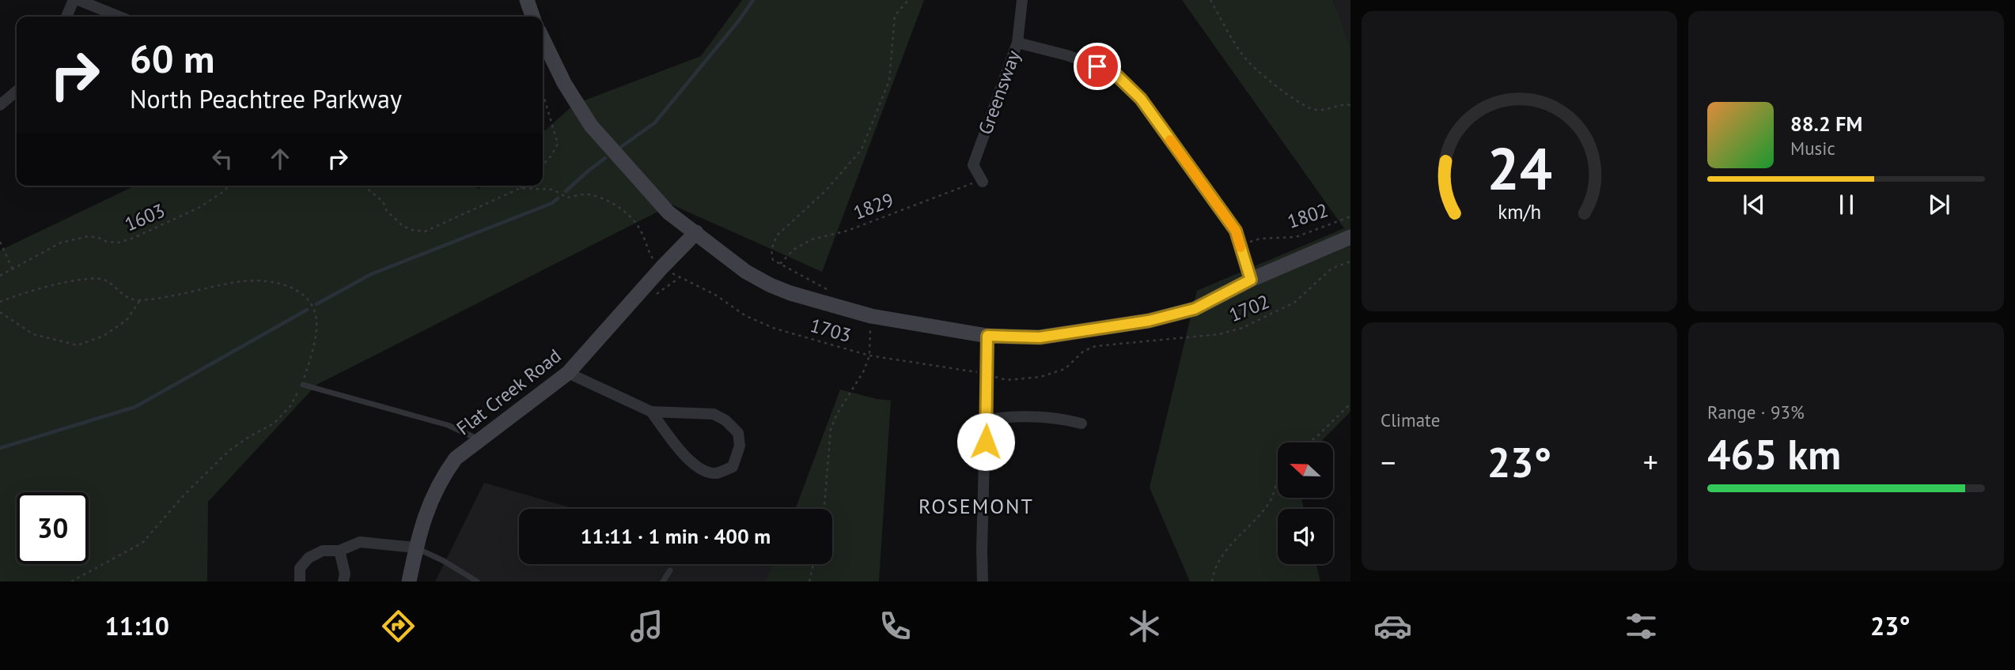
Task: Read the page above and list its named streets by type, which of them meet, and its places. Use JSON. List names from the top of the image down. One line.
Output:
{"streets":{"street":["Greensway","Flat Creek Road"],"path":["1829","1802","1603","1702","1703"]},"crossings":[["Greensway","1829"],["1702","1703"],["1703","Flat Creek Road"]],"districts":["ROSEMONT"],"north":"left","page":{"turn":["60 m","North Peachtree Parkway"],"song":["88.2 FM","Music"],"tile":["Climate",["Range · 93%","465 km"]],"heat":["−","23°","+"],"limit":"30","trip":"11:11 · 1 min · 400 m","tabs":["11:10","23°"],"gauge":["24","km/h"]}}
